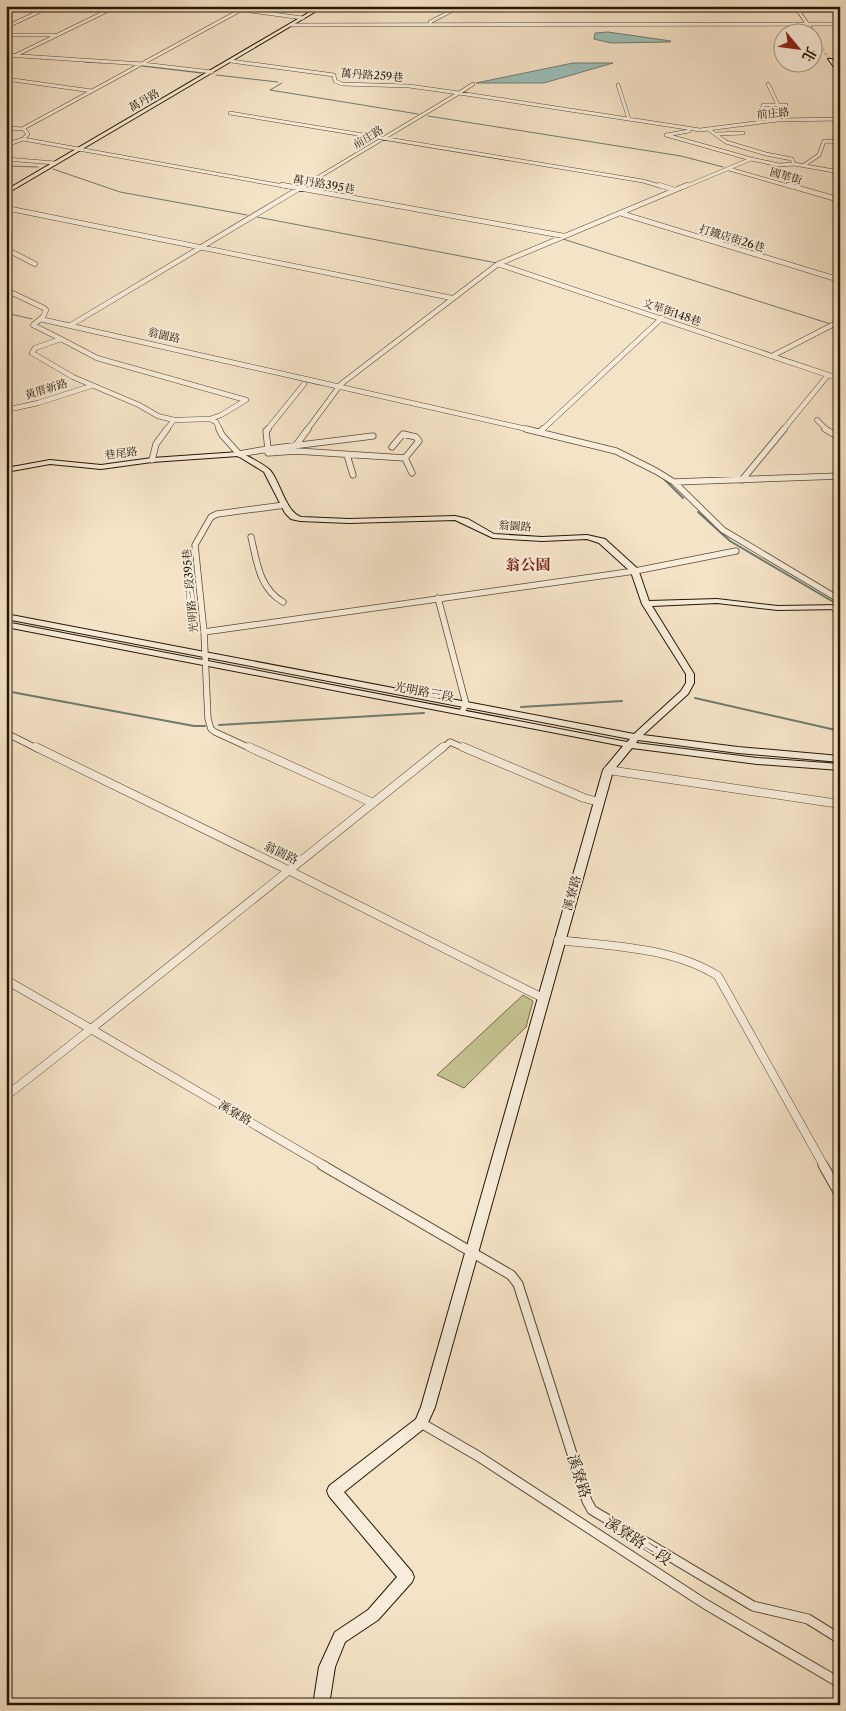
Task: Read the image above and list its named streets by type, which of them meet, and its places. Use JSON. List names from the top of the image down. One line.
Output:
{"streets":{"street":["萬丹路259巷","萬丹路","前庄路","國華街","萬丹路395巷","打鐵店街26巷","文華街148巷","翁園路","黃厝新路","巷尾路","光明路三段395巷","光明路三段","溪寮路","溪寮路二段"]},"crossings":[["萬丹路259巷","萬丹路"],["萬丹路259巷","前庄路"],["萬丹路","萬丹路395巷"],["前庄路","萬丹路395巷"],["前庄路","翁園路"],["翁園路","巷尾路"],["翁園路","光明路三段395巷"],["翁園路","光明路三段"],["翁園路","溪寮路"],["光明路三段395巷","光明路三段"],["光明路三段","溪寮路"],["溪寮路","溪寮路二段"]],"districts":["翁公園"],"north":"bottom right"}
